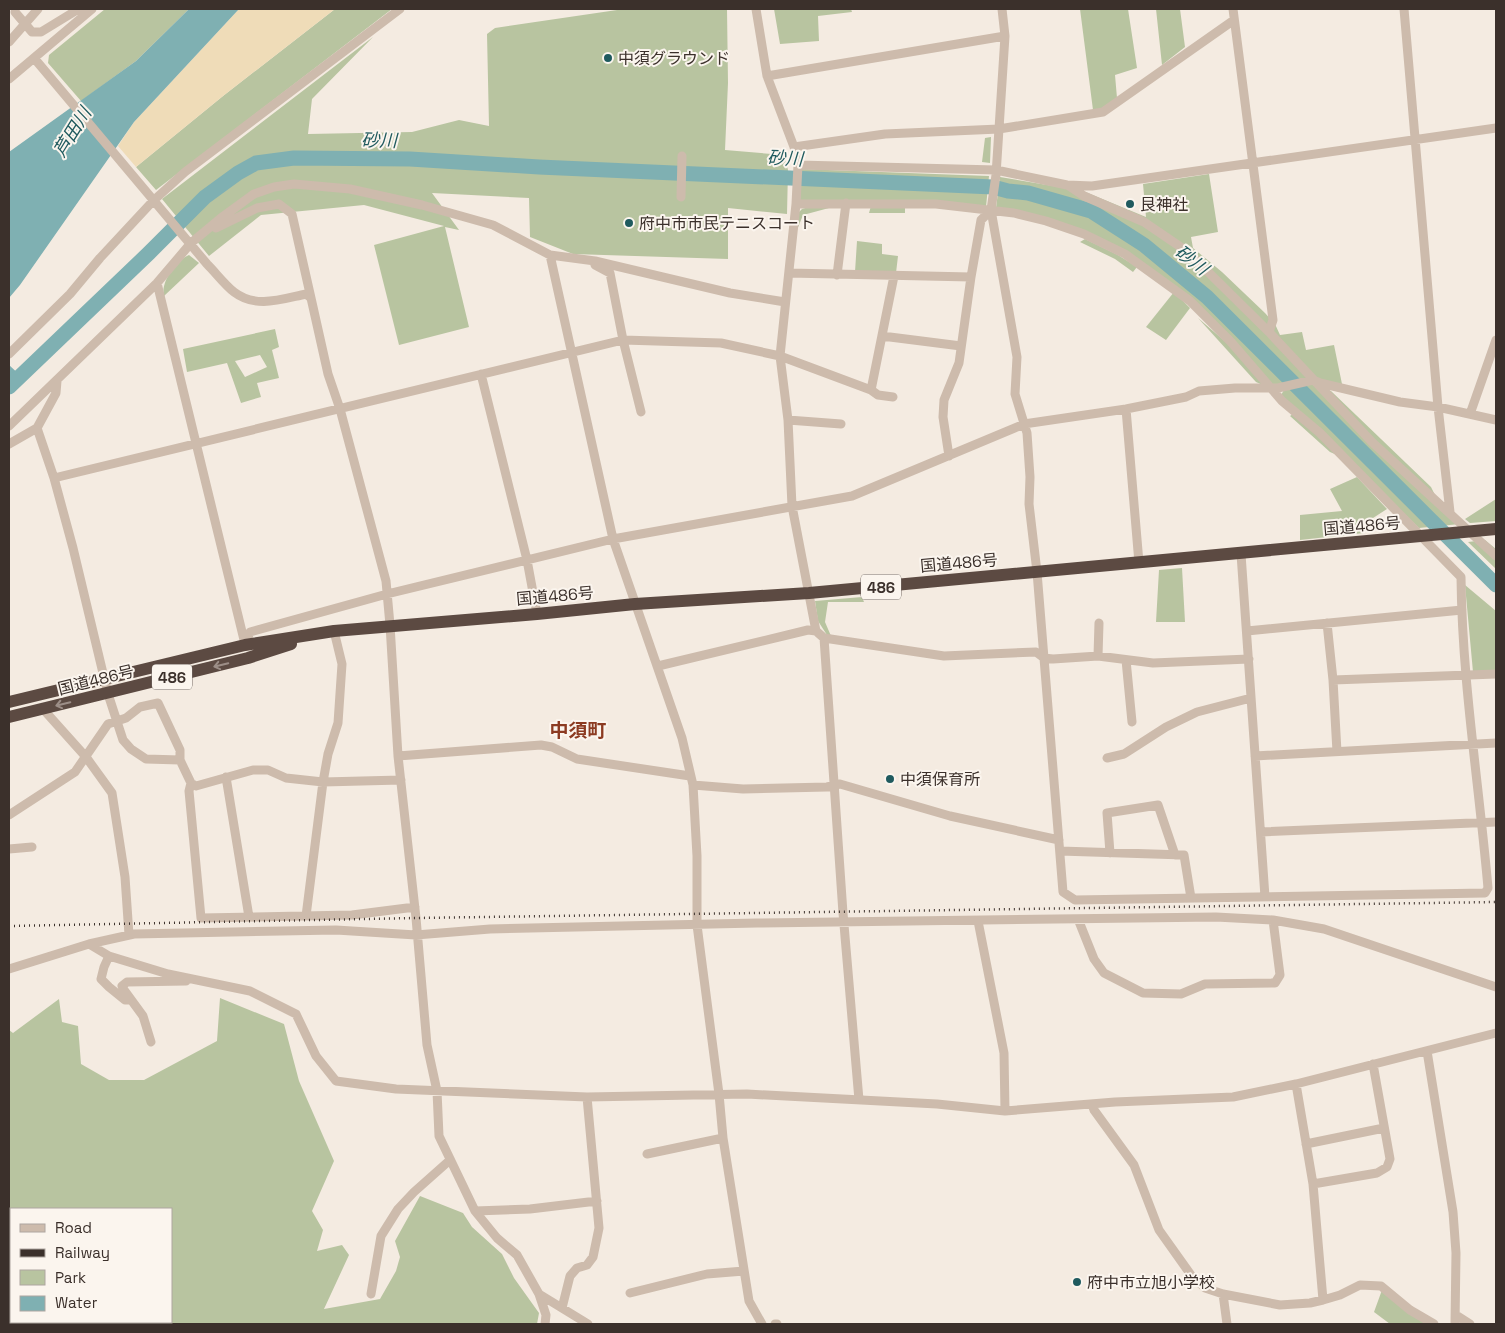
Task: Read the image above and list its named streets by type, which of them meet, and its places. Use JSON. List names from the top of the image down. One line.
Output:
{"streets":{"highway":["国道486号","486"]},"districts":["中須町"],"water":["芦田川","砂川"],"places":["中須グラウンド","艮神社","府中市市民テニスコート","中須保育所","府中市立旭小学校"],"legend":["Road","Railway","Park","Water"]}
